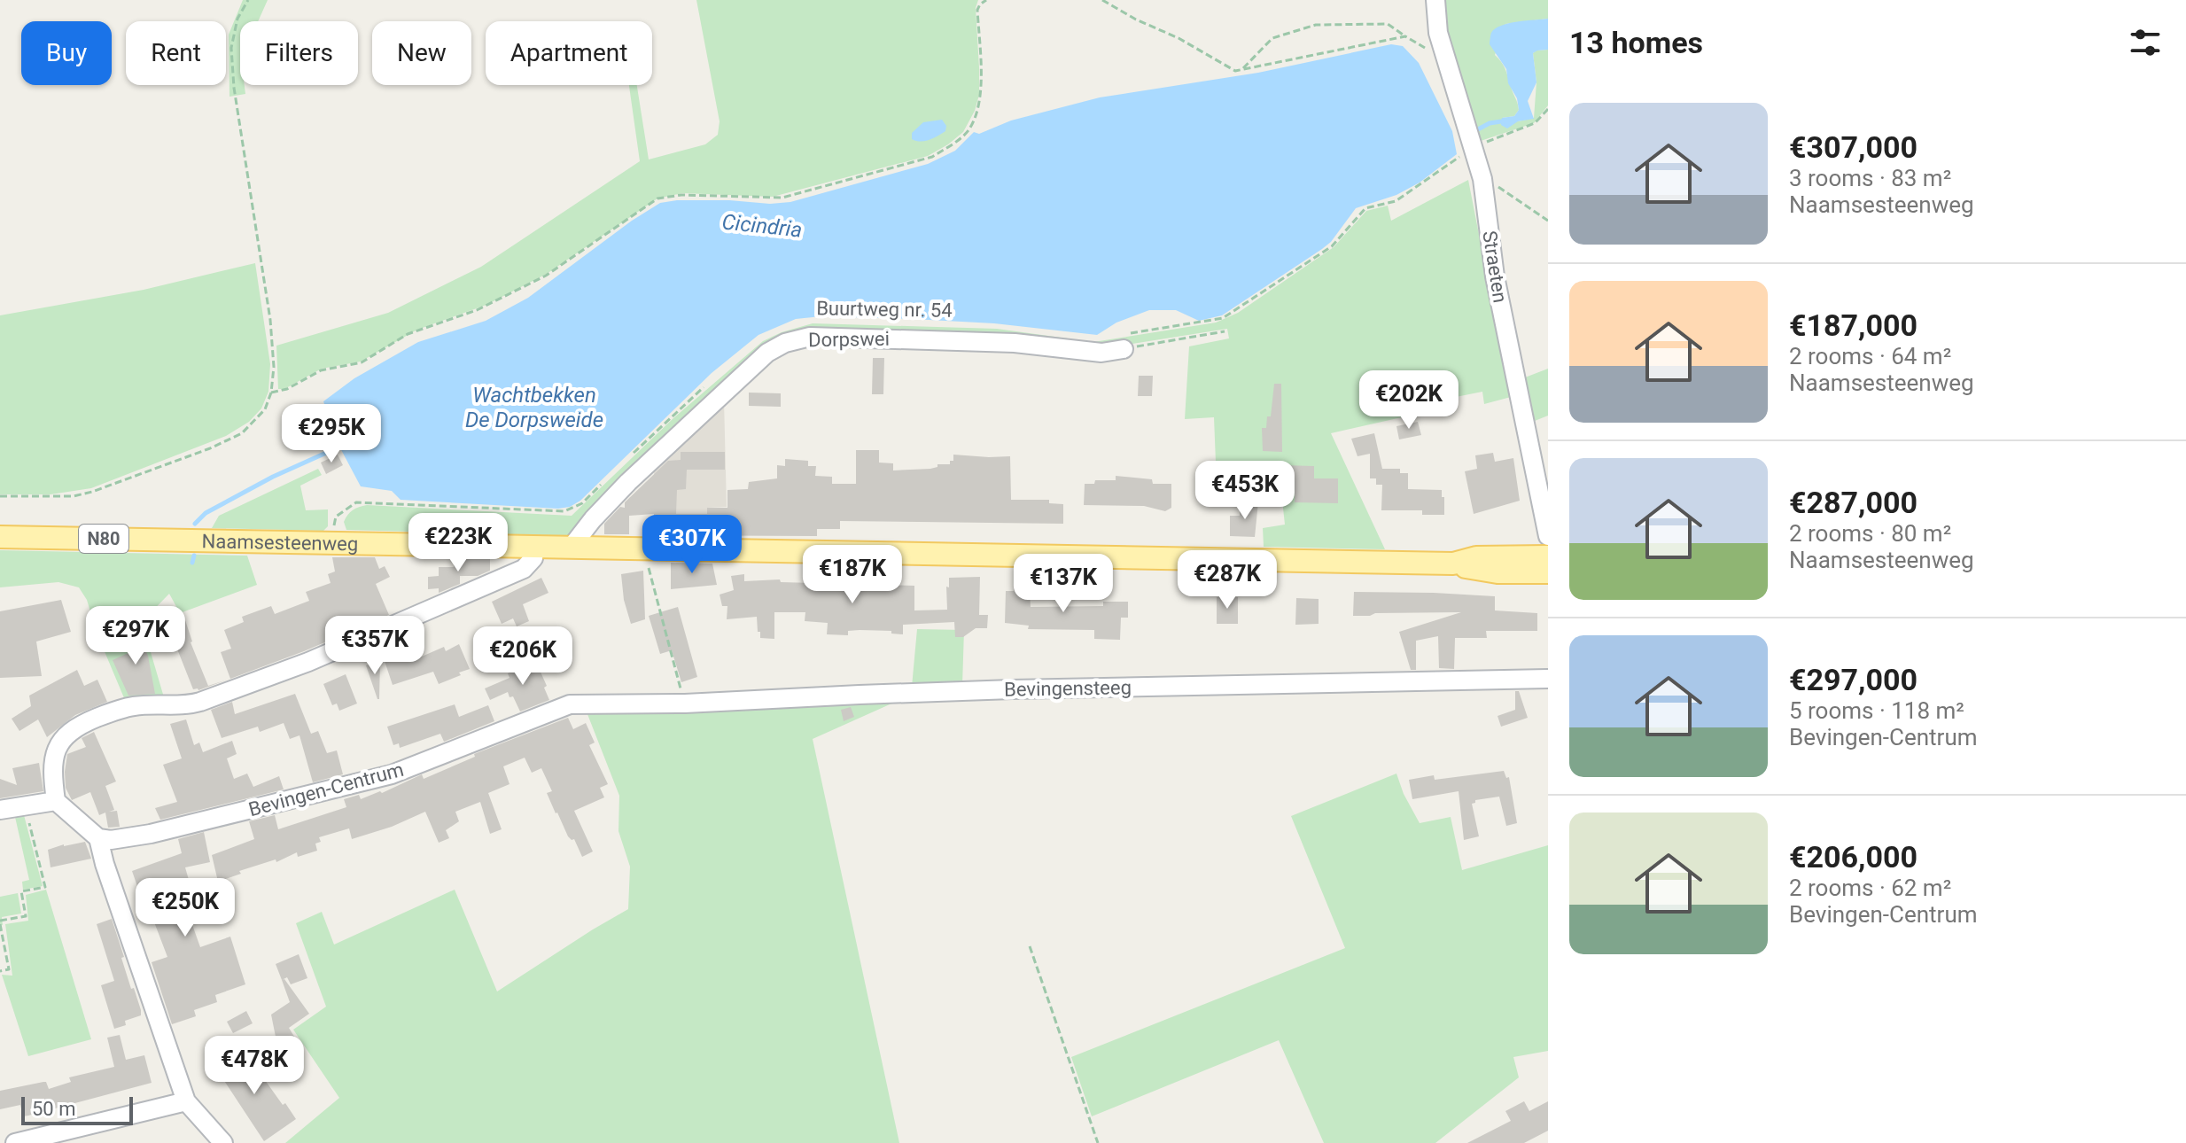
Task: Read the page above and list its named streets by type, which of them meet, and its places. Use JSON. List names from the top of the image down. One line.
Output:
{"streets":{"main road":["N80","Naamsesteenweg"],"street":["Straeten","Dorpswei","Bevingensteeg","Bevingen-Centrum"]},"crossings":[["Dorpswei","Naamsesteenweg"],["Bevingensteeg","Bevingen-Centrum"]],"water":["Cicindria","Wachtbekken De Dorpsweide"],"scale_bar":"50 m","page":{"heading":"13 homes","chip":["Buy","Rent","Filters","New","Apartment"],"list":[{"name":"€307,000","note":"3 rooms · 83 m² · Naamsesteenweg"},{"name":"€187,000","note":"2 rooms · 64 m² · Naamsesteenweg"},{"name":"€287,000","note":"2 rooms · 80 m² · Naamsesteenweg"},{"name":"€297,000","note":"5 rooms · 118 m² · Bevingen-Centrum"},{"name":"€206,000","note":"2 rooms · 62 m² · Bevingen-Centrum"}],"price":["€202K","€295K","€453K","€223K","€307K","€187K","€287K","€137K","€297K","€357K","€206K","€250K","€478K"],"scale":"50 m"}}
